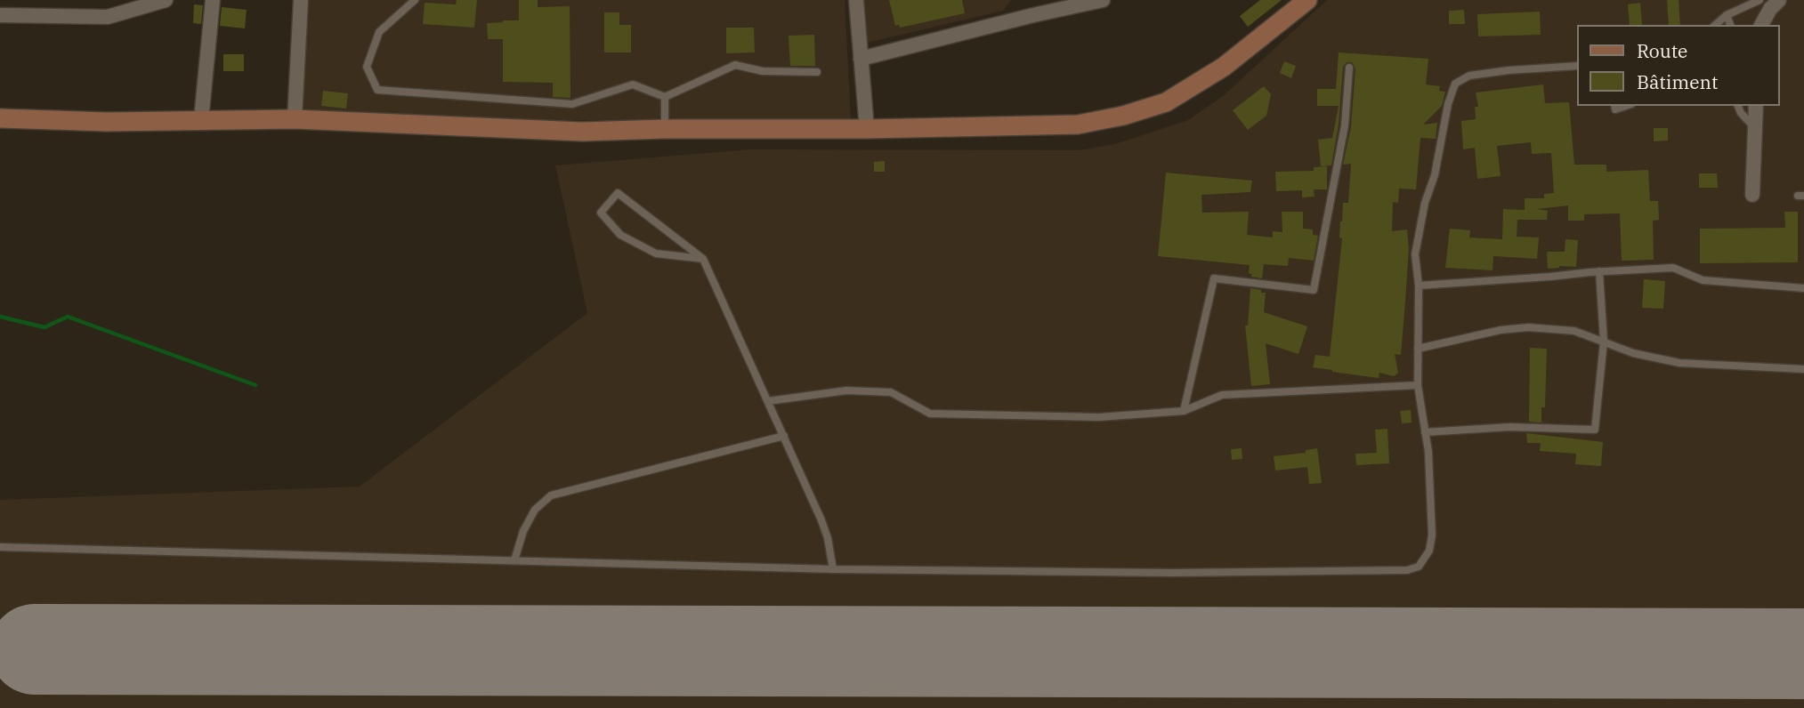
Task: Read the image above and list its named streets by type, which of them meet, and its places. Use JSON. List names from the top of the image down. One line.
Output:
{"legend":["Route","Bâtiment"]}
